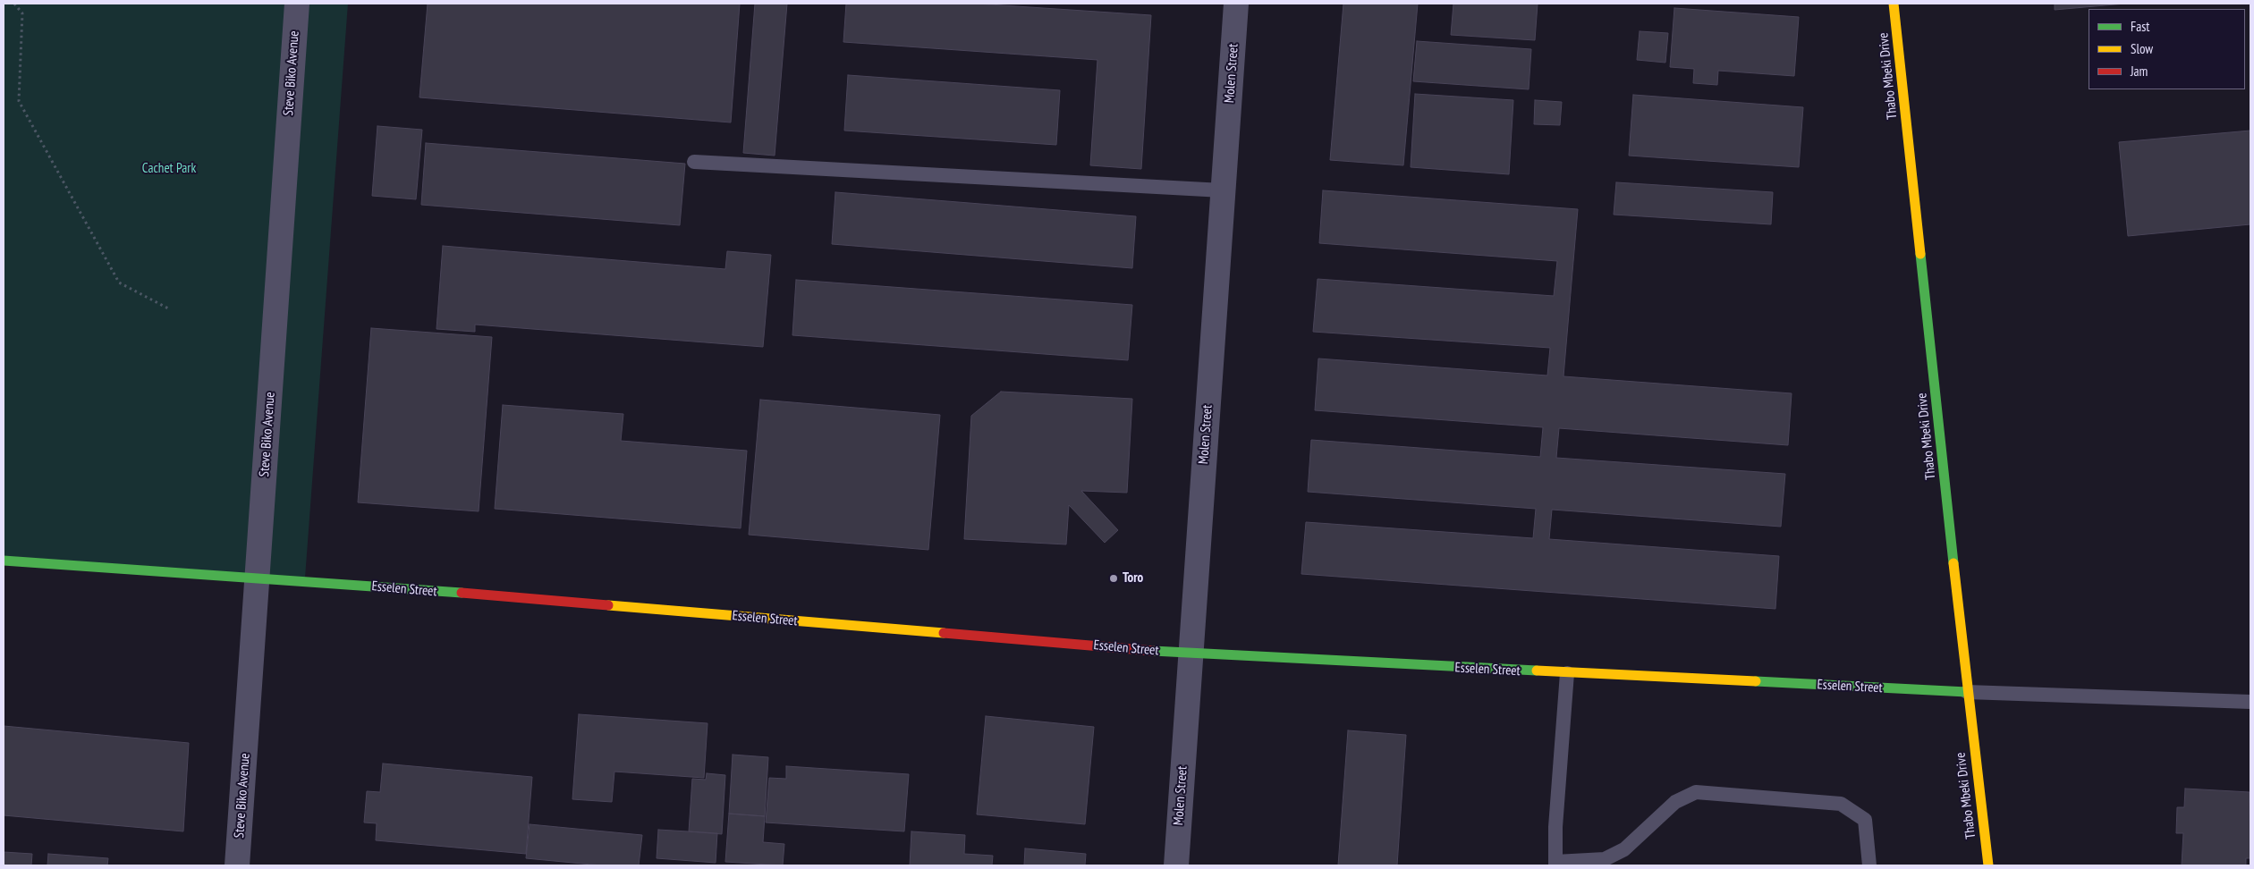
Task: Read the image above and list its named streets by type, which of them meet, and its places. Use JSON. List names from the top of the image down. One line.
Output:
{"streets":{"street":["Steve Biko Avenue","Molen Street","Thabo Mbeki Drive","Esselen Street"]},"crossings":[["Steve Biko Avenue","Esselen Street"],["Molen Street","Esselen Street"],["Thabo Mbeki Drive","Esselen Street"]],"parks":["Cachet Park"],"places":["Toro"],"legend":["Fast","Slow","Jam"]}
